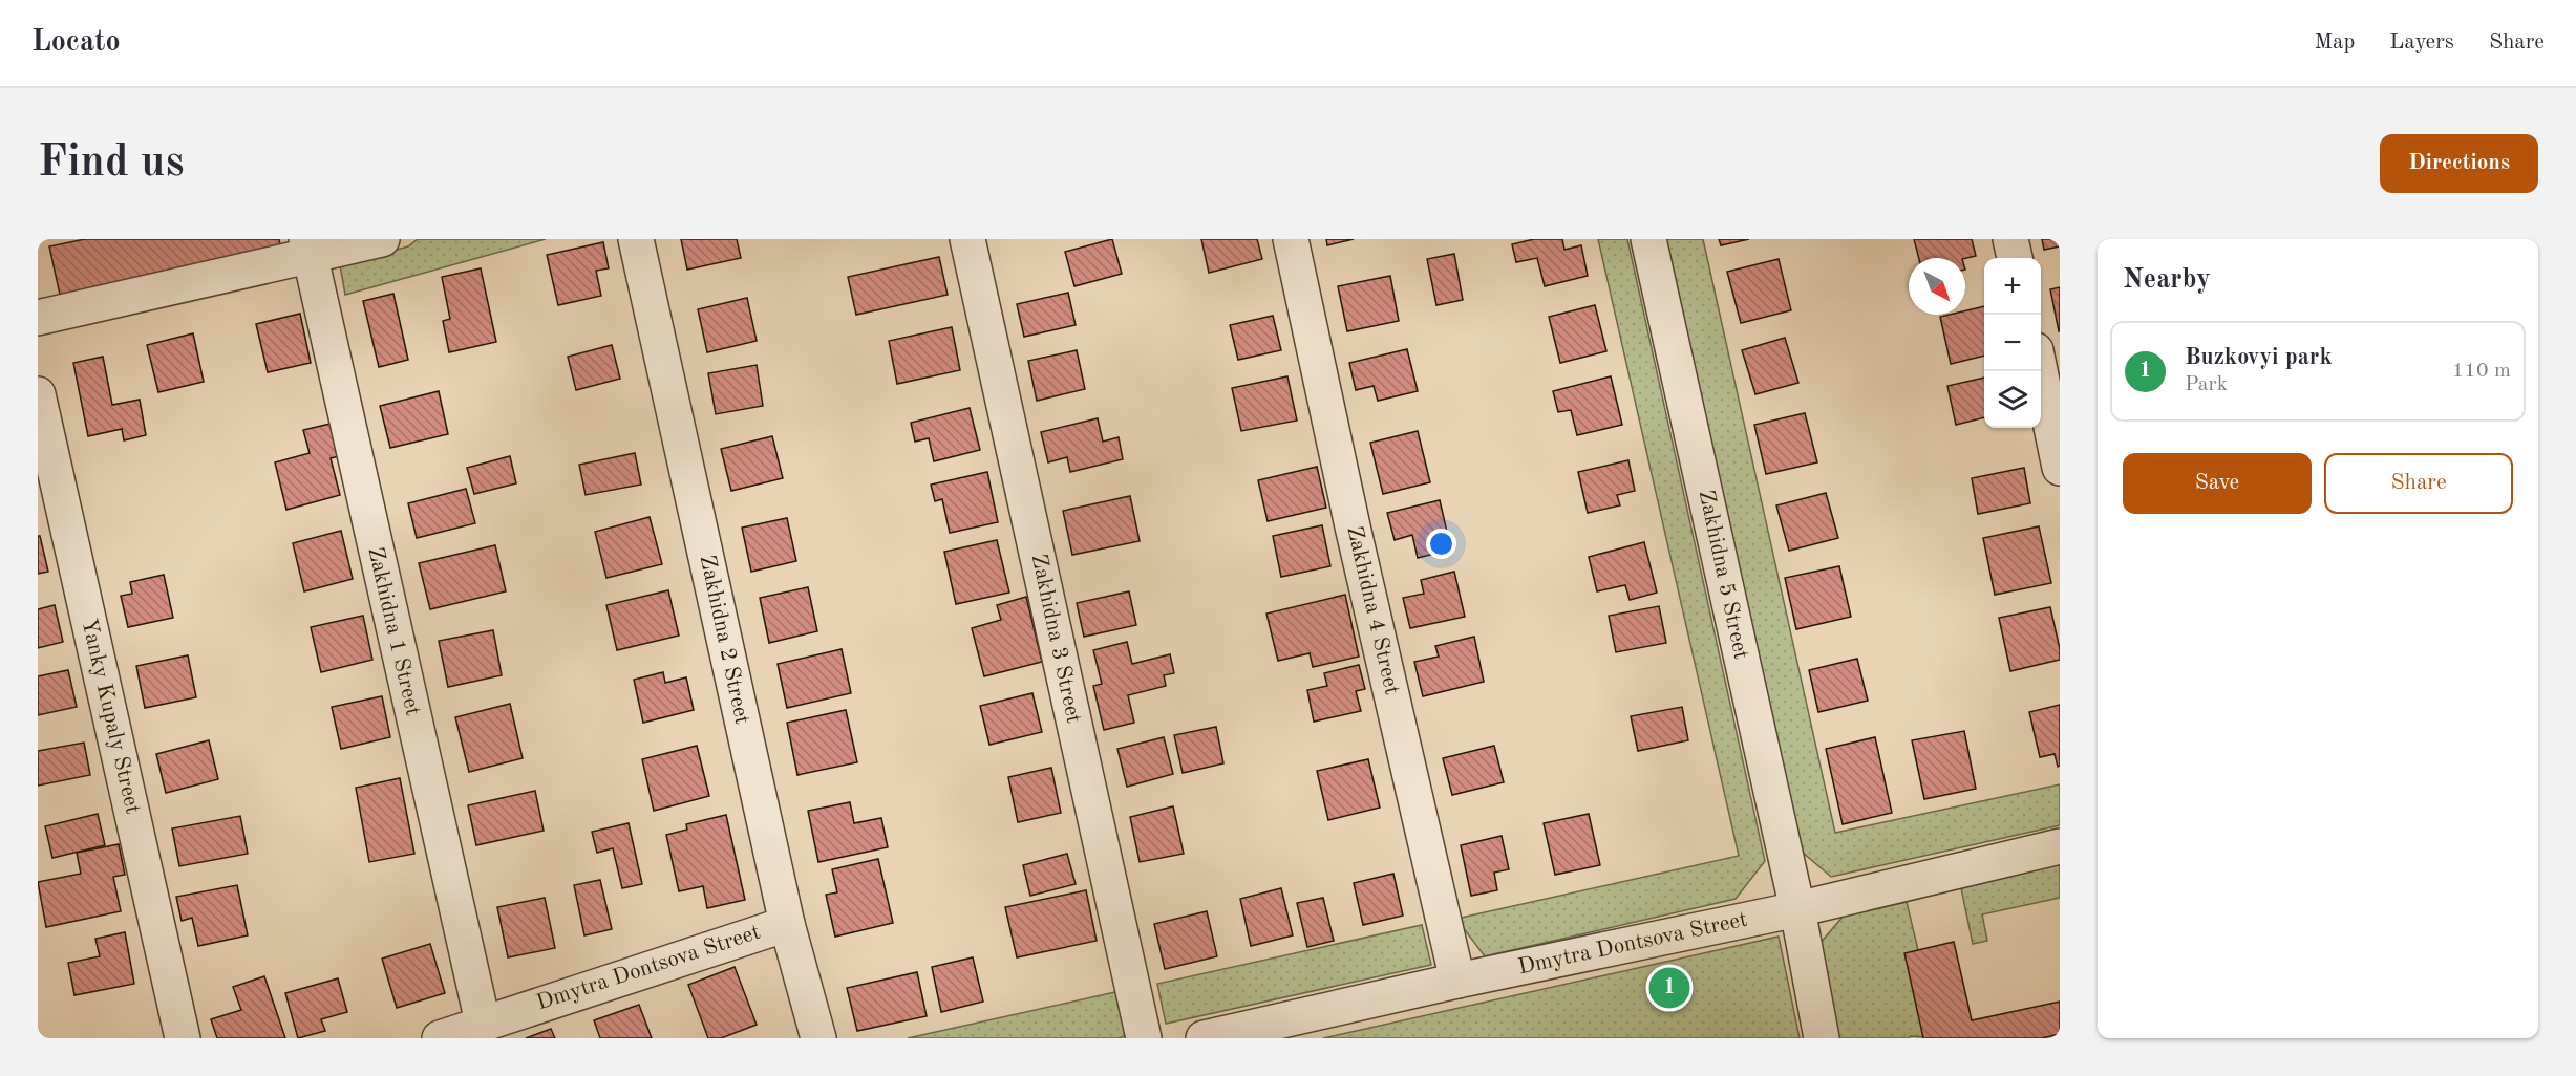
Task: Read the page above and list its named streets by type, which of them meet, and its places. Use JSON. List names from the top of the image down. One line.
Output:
{"streets":{"street":["Zakhidna 5 Street","Zakhidna 4 Street","Zakhidna 1 Street","Zakhidna 3 Street","Zakhidna 2 Street","Yanky Kupaly Street","Dmytra Dontsova Street"]},"crossings":[["Zakhidna 5 Street","Dmytra Dontsova Street"],["Zakhidna 4 Street","Dmytra Dontsova Street"],["Zakhidna 1 Street","Dmytra Dontsova Street"],["Zakhidna 2 Street","Dmytra Dontsova Street"]],"north":"bottom right","page":{"header":"Locato","nav":["Map","Layers","Share"],"buttons":["Directions",["Save","Share"]],"title":"Find us","heading":"Nearby","map_buttons":["+","−"],"list":[{"mark":"1","name":"Buzkovyi park","note":"Park","value":"110 m"}],"pins":"1"}}
